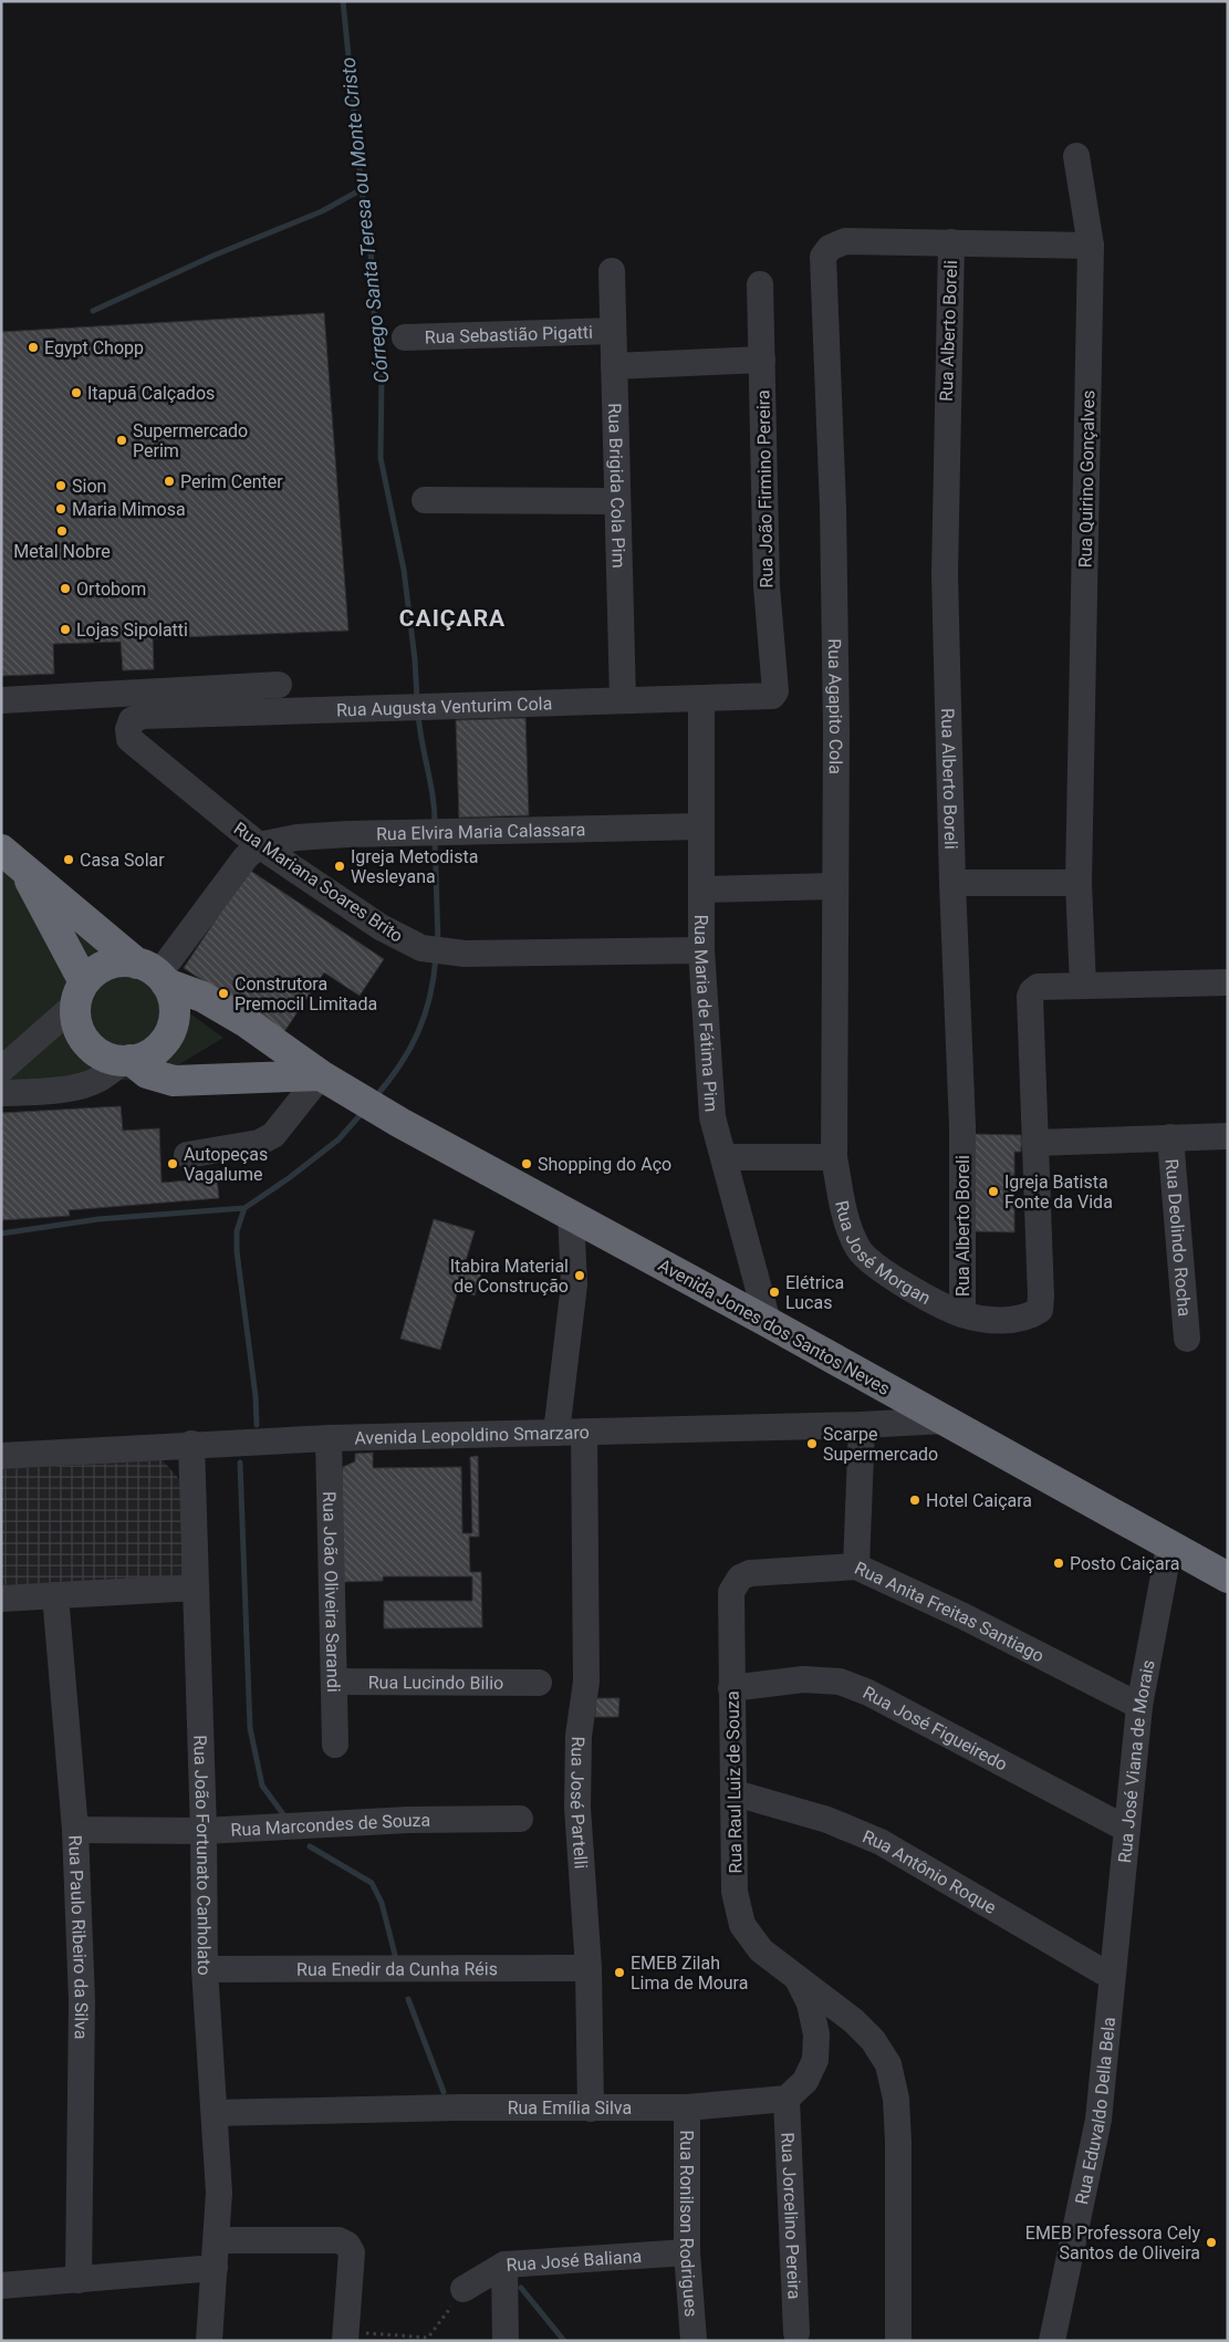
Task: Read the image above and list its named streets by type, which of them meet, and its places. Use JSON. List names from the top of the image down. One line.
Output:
{"streets":{"highway":["Avenida Jones dos Santos Neves"],"street":["Rua Alberto Boreli","Rua Sebastião Pigatti","Rua Quirino Gonçalves","Rua Brigida Cola Pim","Rua João Firmino Pereira","Rua Augusta Venturim Cola","Rua Agapito Cola","Rua Elvira Maria Calassara","Rua Mariana Soares Brito","Rua Maria de Fátima Pim","Rua Deolindo Rocha","Rua José Morgan","Avenida Leopoldino Smarzaro","Rua João Oliveira Sarandi","Rua Anita Freitas Santiago","Rua Lucindo Bilio","Rua José Figueiredo","Rua José Viana de Morais","Rua Raul Luiz de Souza","Rua José Partelli","Rua Marcondes de Souza","Rua João Fortunato Canholato","Rua Antônio Roque","Rua Paulo Ribeiro da Silva","Rua Enedir da Cunha Réis","Rua Emília Silva","Rua Eduvaldo Della Bela","Rua Jorcelino Pereira","Rua Ronilson Rodrigues","Rua José Baliana"]},"crossings":[["Rua Alberto Boreli","Rua Agapito Cola"],["Rua Alberto Boreli","Rua José Morgan"],["Rua Sebastião Pigatti","Rua Brigida Cola Pim"],["Rua Quirino Gonçalves","Rua José Morgan"],["Rua Brigida Cola Pim","Rua Augusta Venturim Cola"],["Rua João Firmino Pereira","Rua Augusta Venturim Cola"],["Rua Augusta Venturim Cola","Rua Mariana Soares Brito"],["Rua Augusta Venturim Cola","Rua Maria de Fátima Pim"],["Rua Agapito Cola","Rua José Morgan"],["Rua Elvira Maria Calassara","Rua Mariana Soares Brito"],["Rua Elvira Maria Calassara","Rua Maria de Fátima Pim"],["Rua Mariana Soares Brito","Rua Maria de Fátima Pim"],["Rua Maria de Fátima Pim","Avenida Jones dos Santos Neves"],["Avenida Jones dos Santos Neves","Avenida Leopoldino Smarzaro"],["Avenida Jones dos Santos Neves","Rua José Viana de Morais"],["Avenida Leopoldino Smarzaro","Rua João Oliveira Sarandi"],["Avenida Leopoldino Smarzaro","Rua José Partelli"],["Avenida Leopoldino Smarzaro","Rua João Fortunato Canholato"],["Rua João Oliveira Sarandi","Rua Lucindo Bilio"],["Rua Anita Freitas Santiago","Rua José Viana de Morais"],["Rua Anita Freitas Santiago","Rua Raul Luiz de Souza"],["Rua José Figueiredo","Rua José Viana de Morais"],["Rua José Figueiredo","Rua Raul Luiz de Souza"],["Rua José Viana de Morais","Rua Antônio Roque"],["Rua José Viana de Morais","Rua Eduvaldo Della Bela"],["Rua Raul Luiz de Souza","Rua Antônio Roque"],["Rua José Partelli","Rua Enedir da Cunha Réis"],["Rua José Partelli","Rua Emília Silva"],["Rua Marcondes de Souza","Rua João Fortunato Canholato"],["Rua Marcondes de Souza","Rua Paulo Ribeiro da Silva"],["Rua João Fortunato Canholato","Rua Enedir da Cunha Réis"],["Rua João Fortunato Canholato","Rua Emília Silva"],["Rua Antônio Roque","Rua Eduvaldo Della Bela"],["Rua Emília Silva","Rua Jorcelino Pereira"],["Rua Emília Silva","Rua Ronilson Rodrigues"],["Rua Ronilson Rodrigues","Rua José Baliana"]],"districts":["CAIÇARA"],"water":["Córrego Santa Teresa ou Monte Cristo"],"places":["Egypt Chopp","Itapuã Calçados","Supermercado Perim","Perim Center","Sion","Maria Mimosa","Metal Nobre","Ortobom","Lojas Sipolatti","Casa Solar","Igreja Metodista Wesleyana","Construtora Premocil Limitada","Autopeças Vagalume","Shopping do Aço","Igreja Batista Fonte da Vida","Itabira Material de Construção","Elétrica Lucas","Scarpe Supermercado","Hotel Caiçara","Posto Caiçara","EMEB Zilah Lima de Moura","EMEB Professora Cely Santos de Oliveira"]}
